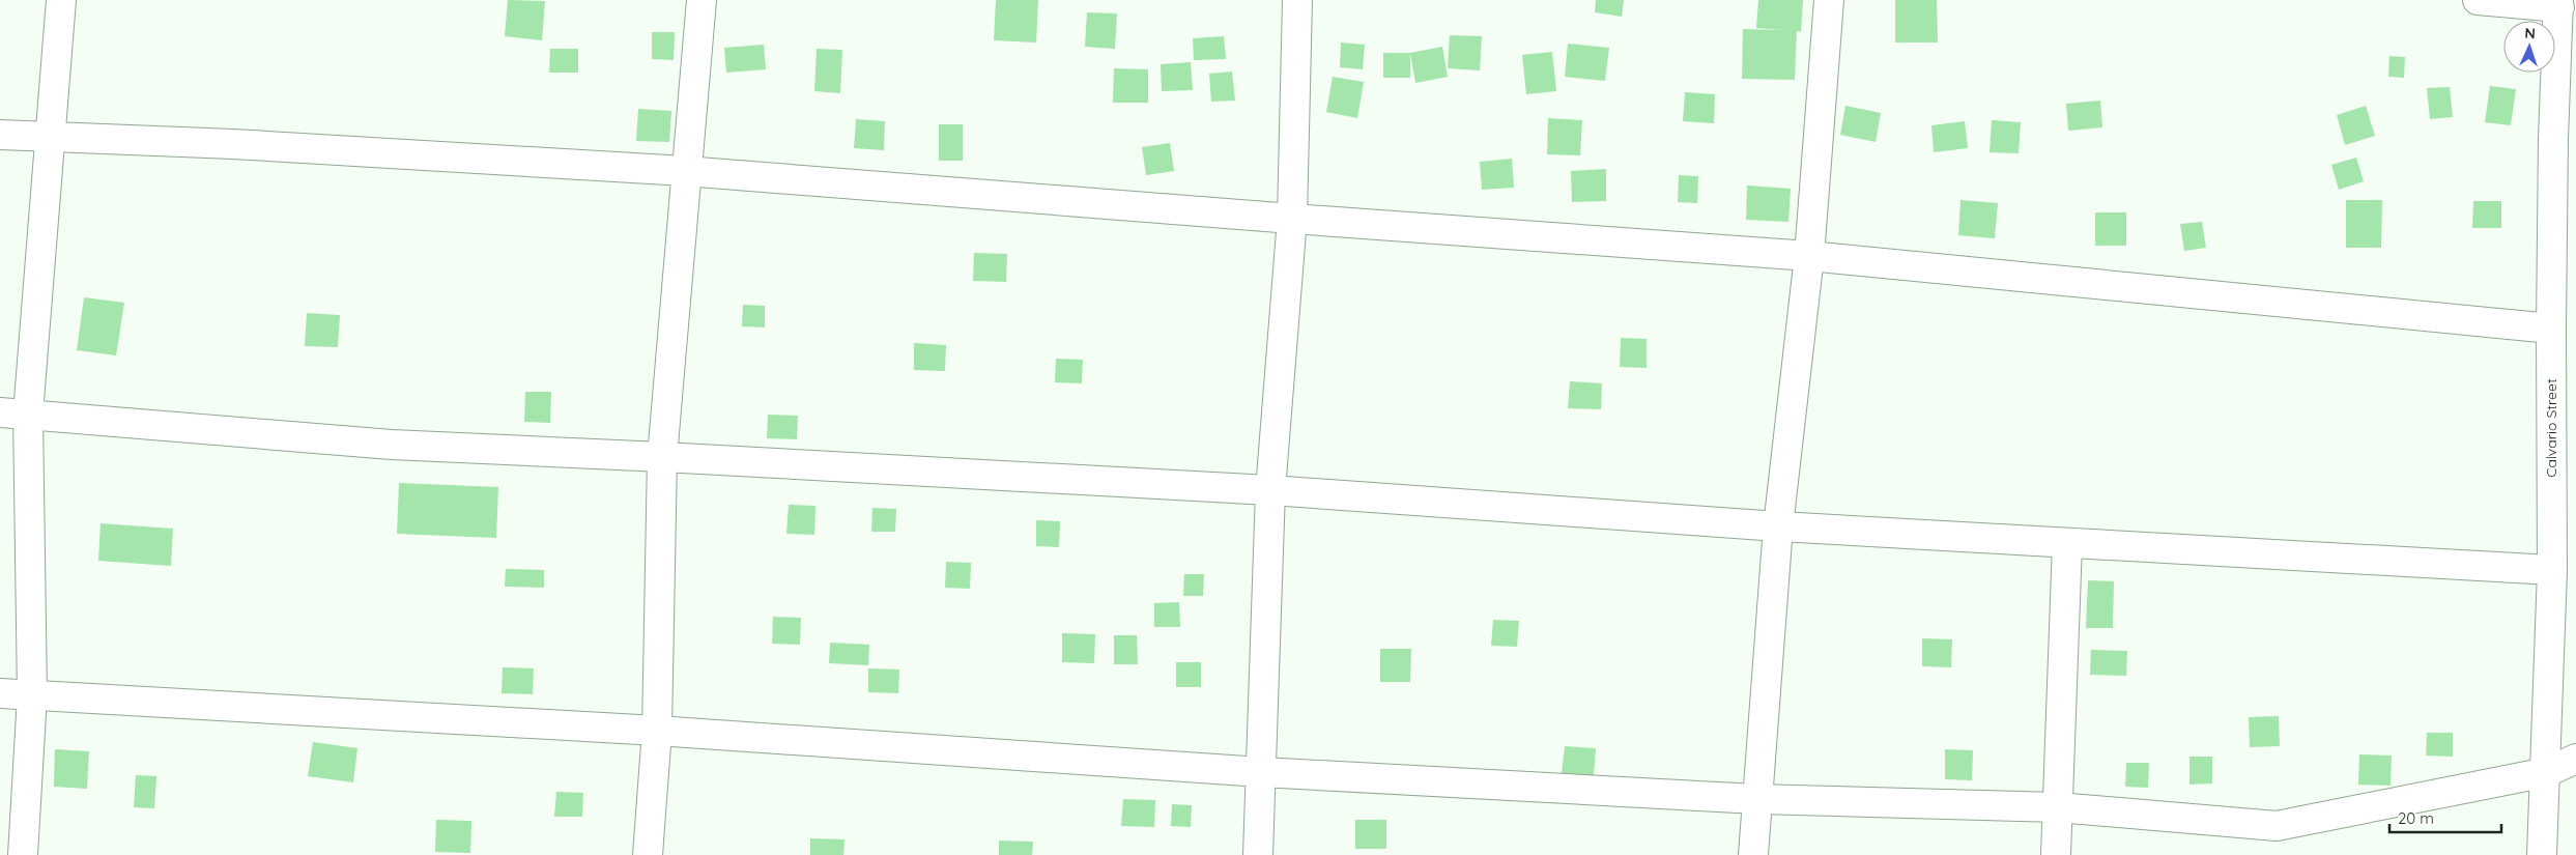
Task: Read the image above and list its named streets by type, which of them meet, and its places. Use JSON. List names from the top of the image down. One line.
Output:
{"streets":{"street":["Calvario Street"]},"scale_bar":"20 m","north":"top"}
